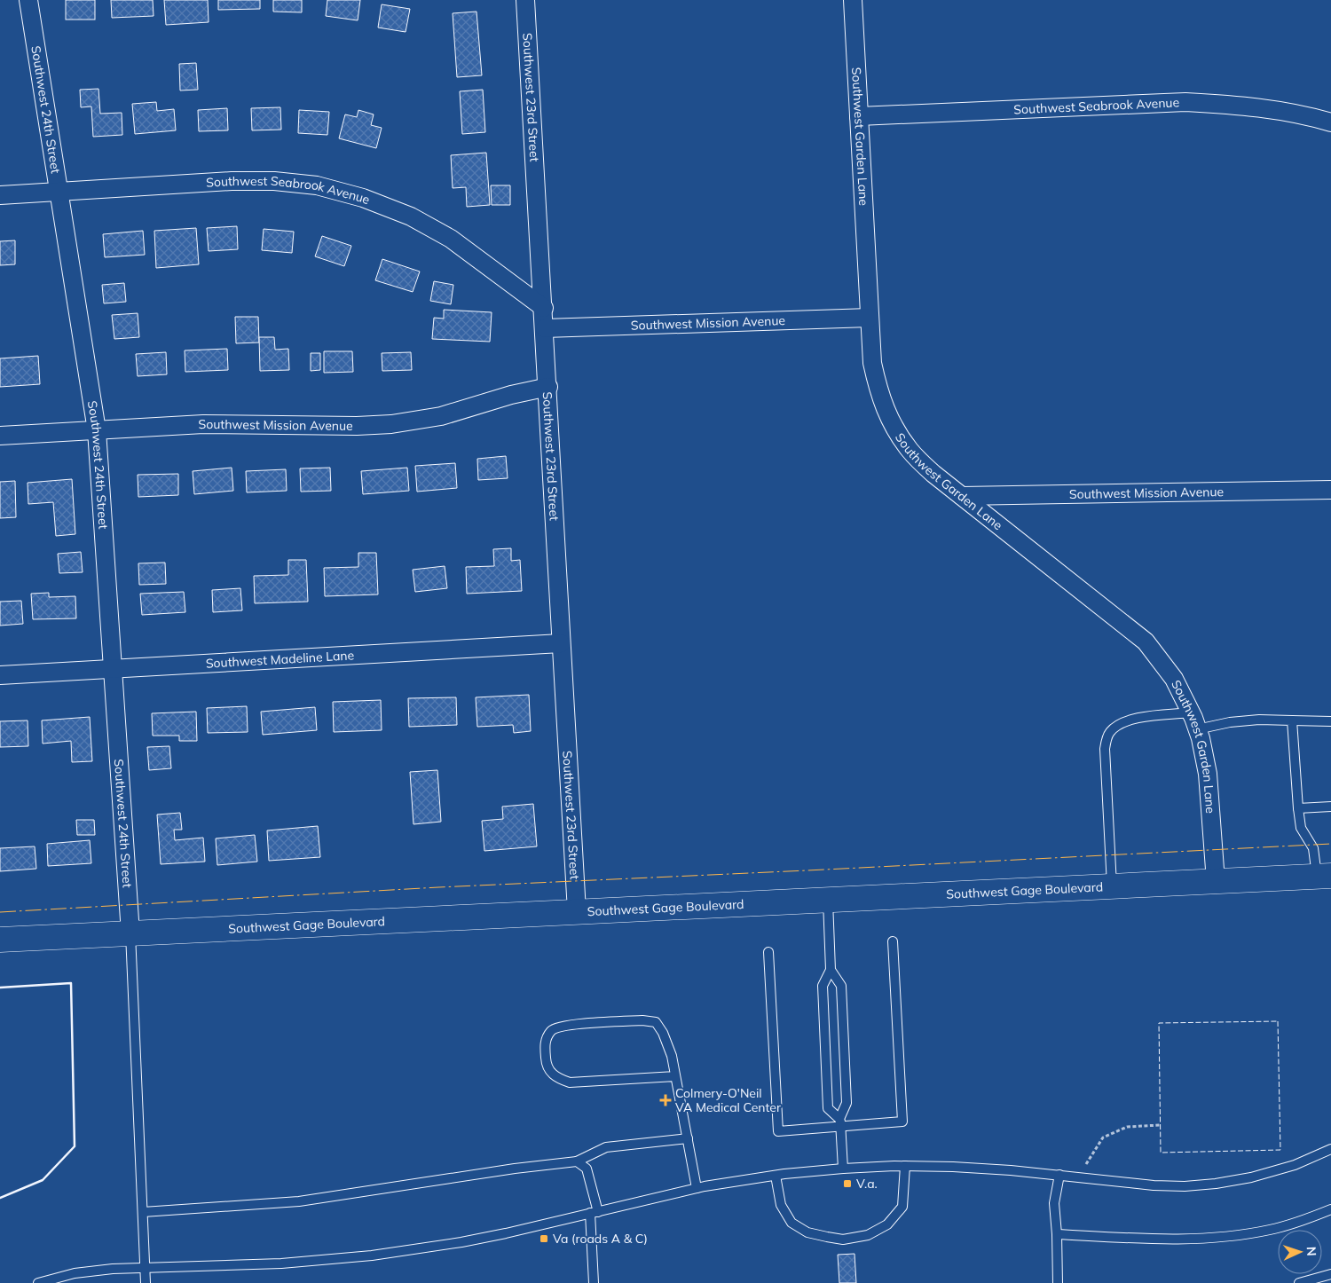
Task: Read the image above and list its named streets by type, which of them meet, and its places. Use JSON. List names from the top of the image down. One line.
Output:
{"streets":{"main road":["Southwest Gage Boulevard"],"street":["Southwest 23rd Street","Southwest Seabrook Avenue","Southwest 24th Street","Southwest Garden Lane","Southwest Mission Avenue","Southwest Madeline Lane"]},"crossings":[["Southwest 23rd Street","Southwest Seabrook Avenue"],["Southwest 23rd Street","Southwest Mission Avenue"],["Southwest 23rd Street","Southwest Madeline Lane"],["Southwest 23rd Street","Southwest Gage Boulevard"],["Southwest Seabrook Avenue","Southwest 24th Street"],["Southwest Seabrook Avenue","Southwest Garden Lane"],["Southwest 24th Street","Southwest Mission Avenue"],["Southwest 24th Street","Southwest Madeline Lane"],["Southwest 24th Street","Southwest Gage Boulevard"],["Southwest Garden Lane","Southwest Mission Avenue"],["Southwest Garden Lane","Southwest Gage Boulevard"]],"places":{"health":["Colmery-O'Neil VA Medical Center"],"transit":["V.a.","Va (roads A & C)"]},"north":"right"}
